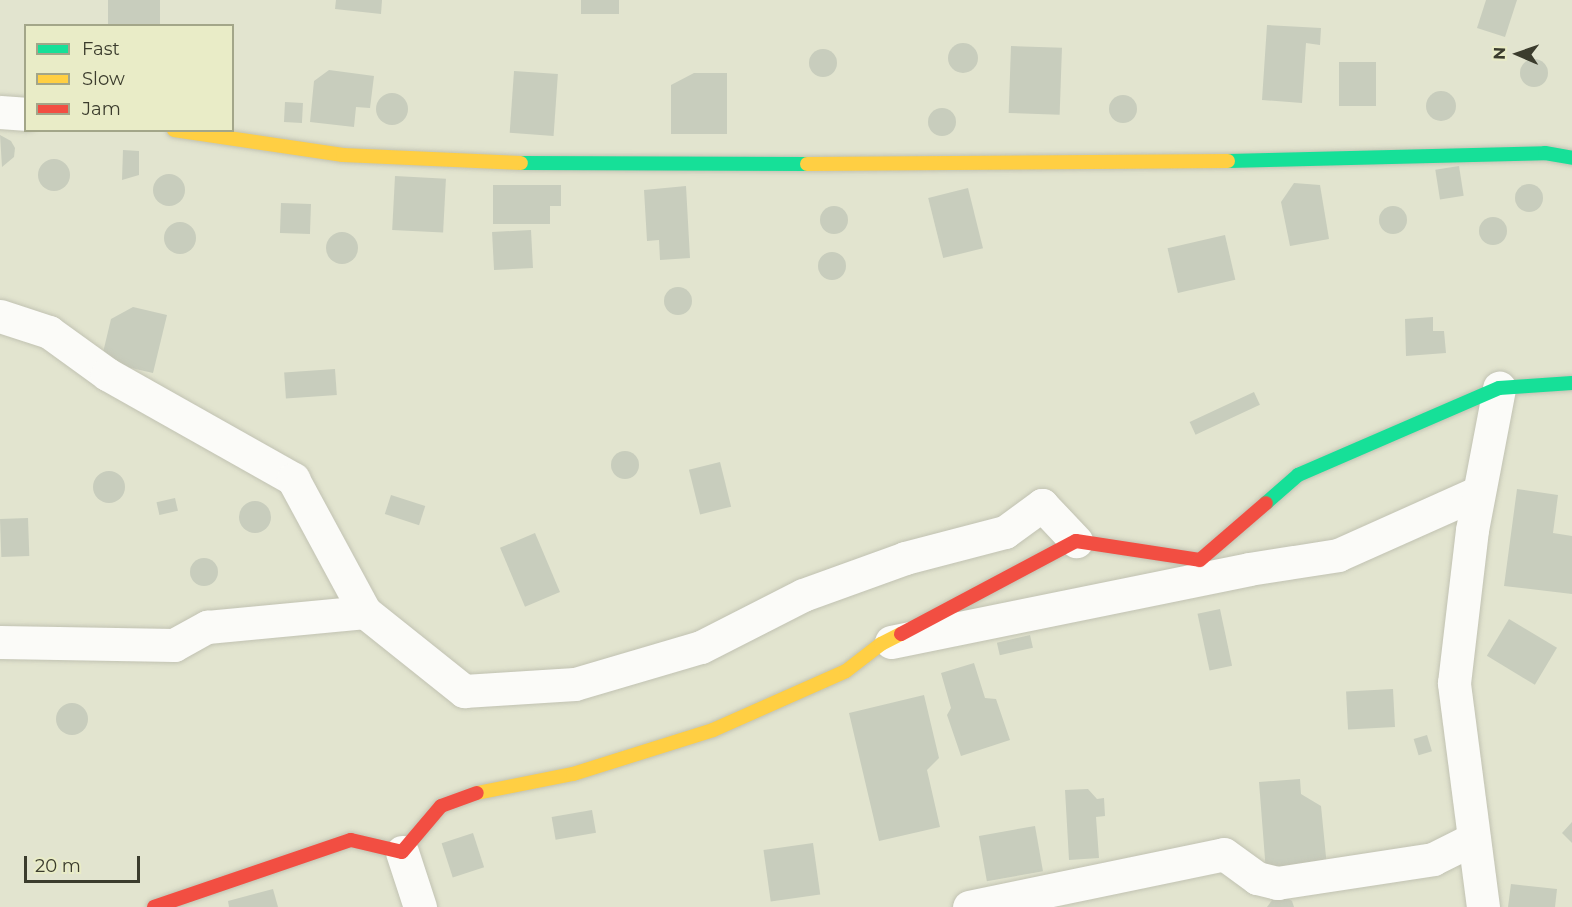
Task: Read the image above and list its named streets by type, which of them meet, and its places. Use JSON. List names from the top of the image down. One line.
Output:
{"legend":["Fast","Slow","Jam"],"scale_bar":"20 m","north":"left"}
